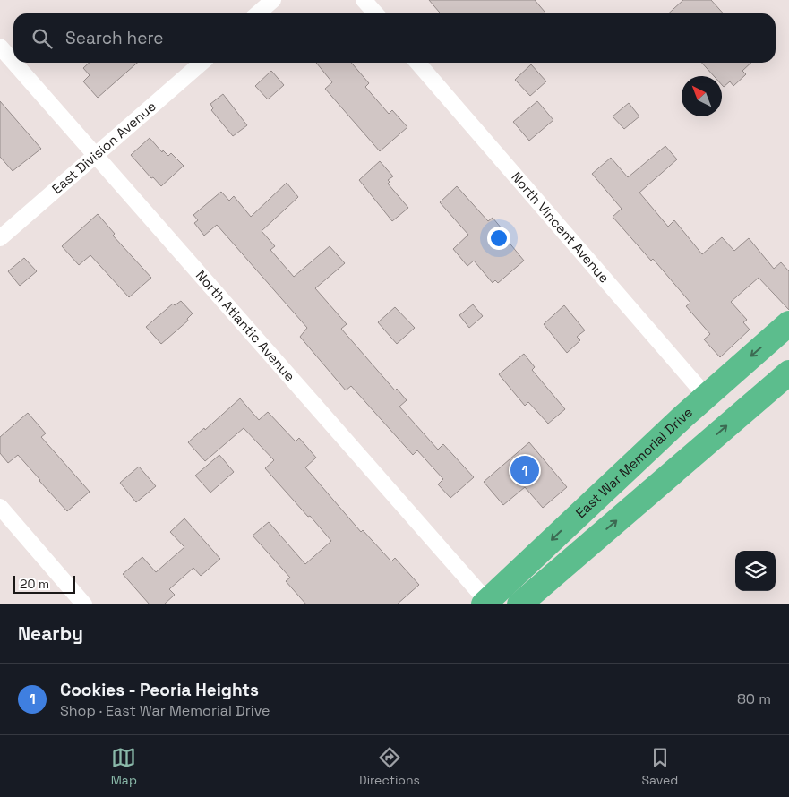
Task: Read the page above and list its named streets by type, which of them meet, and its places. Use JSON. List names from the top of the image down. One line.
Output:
{"streets":{"highway":["East War Memorial Drive"],"street":["East Division Avenue","North Vincent Avenue","North Atlantic Avenue"]},"crossings":[["East Division Avenue","North Atlantic Avenue"],["North Vincent Avenue","East War Memorial Drive"],["North Atlantic Avenue","East War Memorial Drive"]],"scale_bar":"20 m","north":"top left","page":{"search":"Search here","pins":"1","scale":"20 m","heading":"Nearby","list":[{"mark":"1","name":"Cookies - Peoria Heights","note":"Shop · East War Memorial Drive","value":"80 m"}],"nav":["Map","Directions","Saved"]}}
